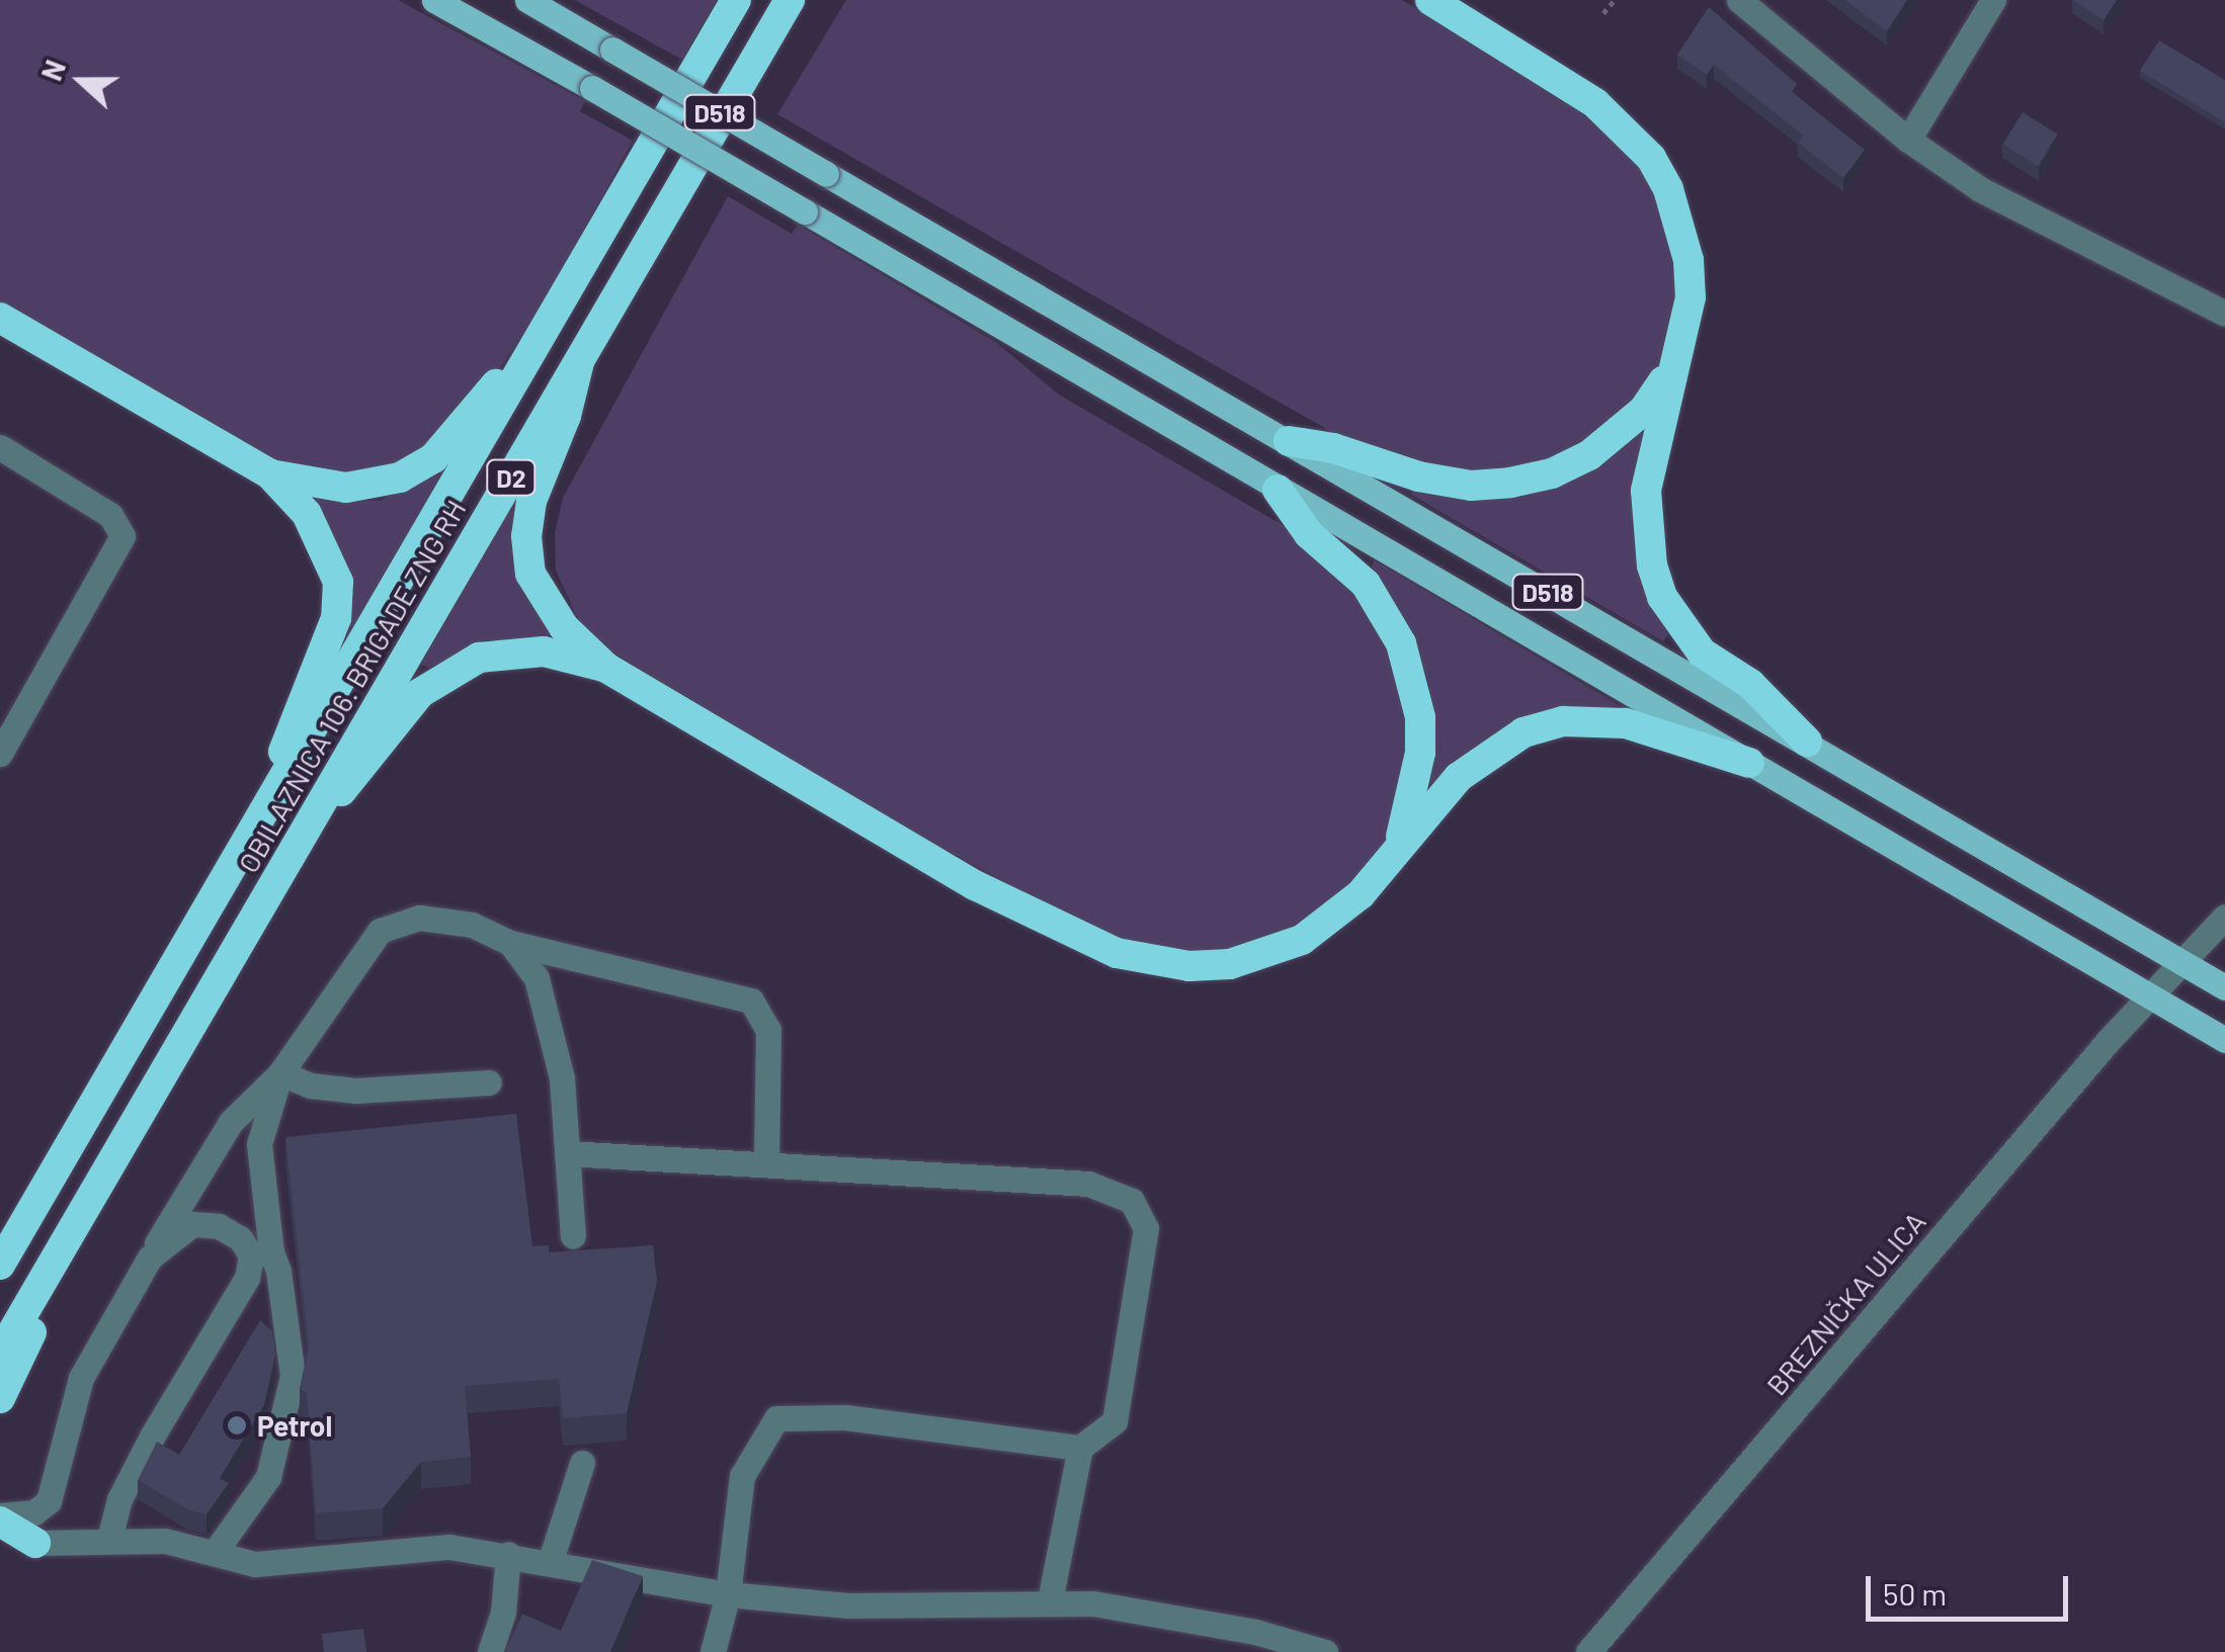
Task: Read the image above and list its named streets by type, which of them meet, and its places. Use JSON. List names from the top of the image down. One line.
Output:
{"streets":{"highway":["D2","OBILAZNICA 106. BRIGADE ZNG RH"],"main road":["D518"],"street":["BREZNIČKA ULICA"]},"crossings":[["D518","BREZNIČKA ULICA"]],"places":["Petrol"],"scale_bar":"50 m","north":"left"}
